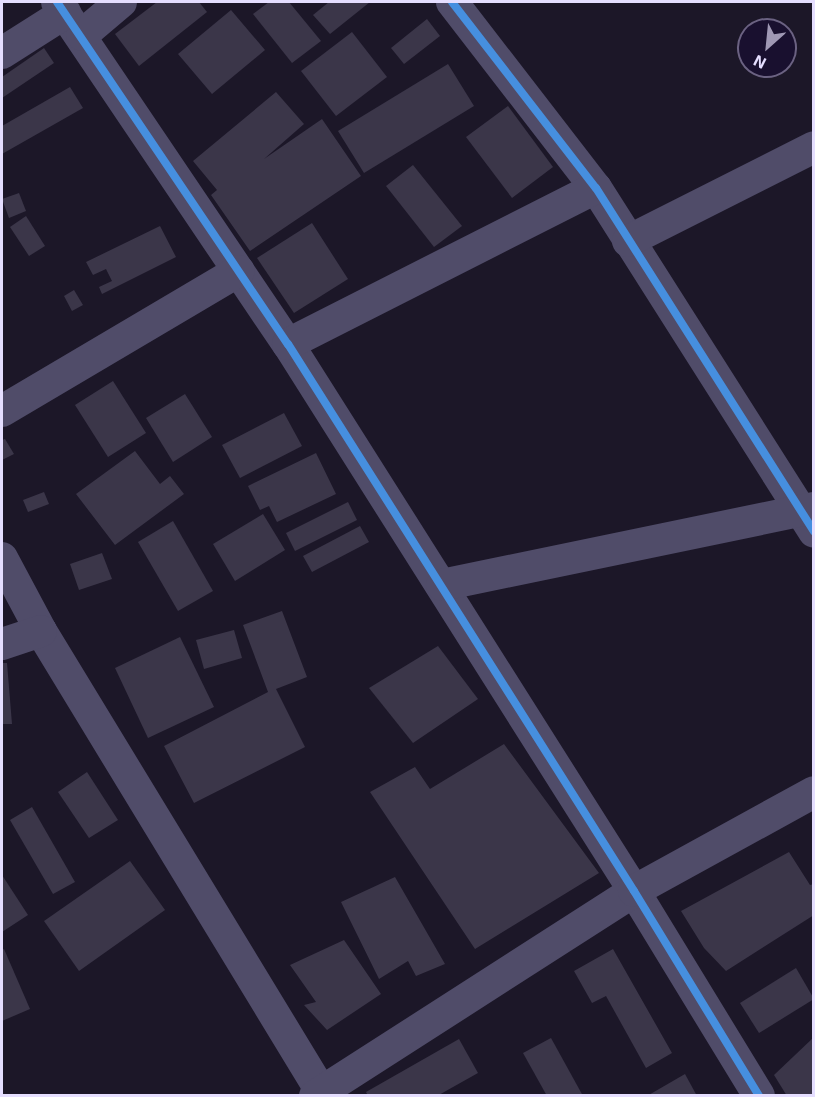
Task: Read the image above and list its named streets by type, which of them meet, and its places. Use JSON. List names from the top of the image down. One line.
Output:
{"north":"bottom left"}
